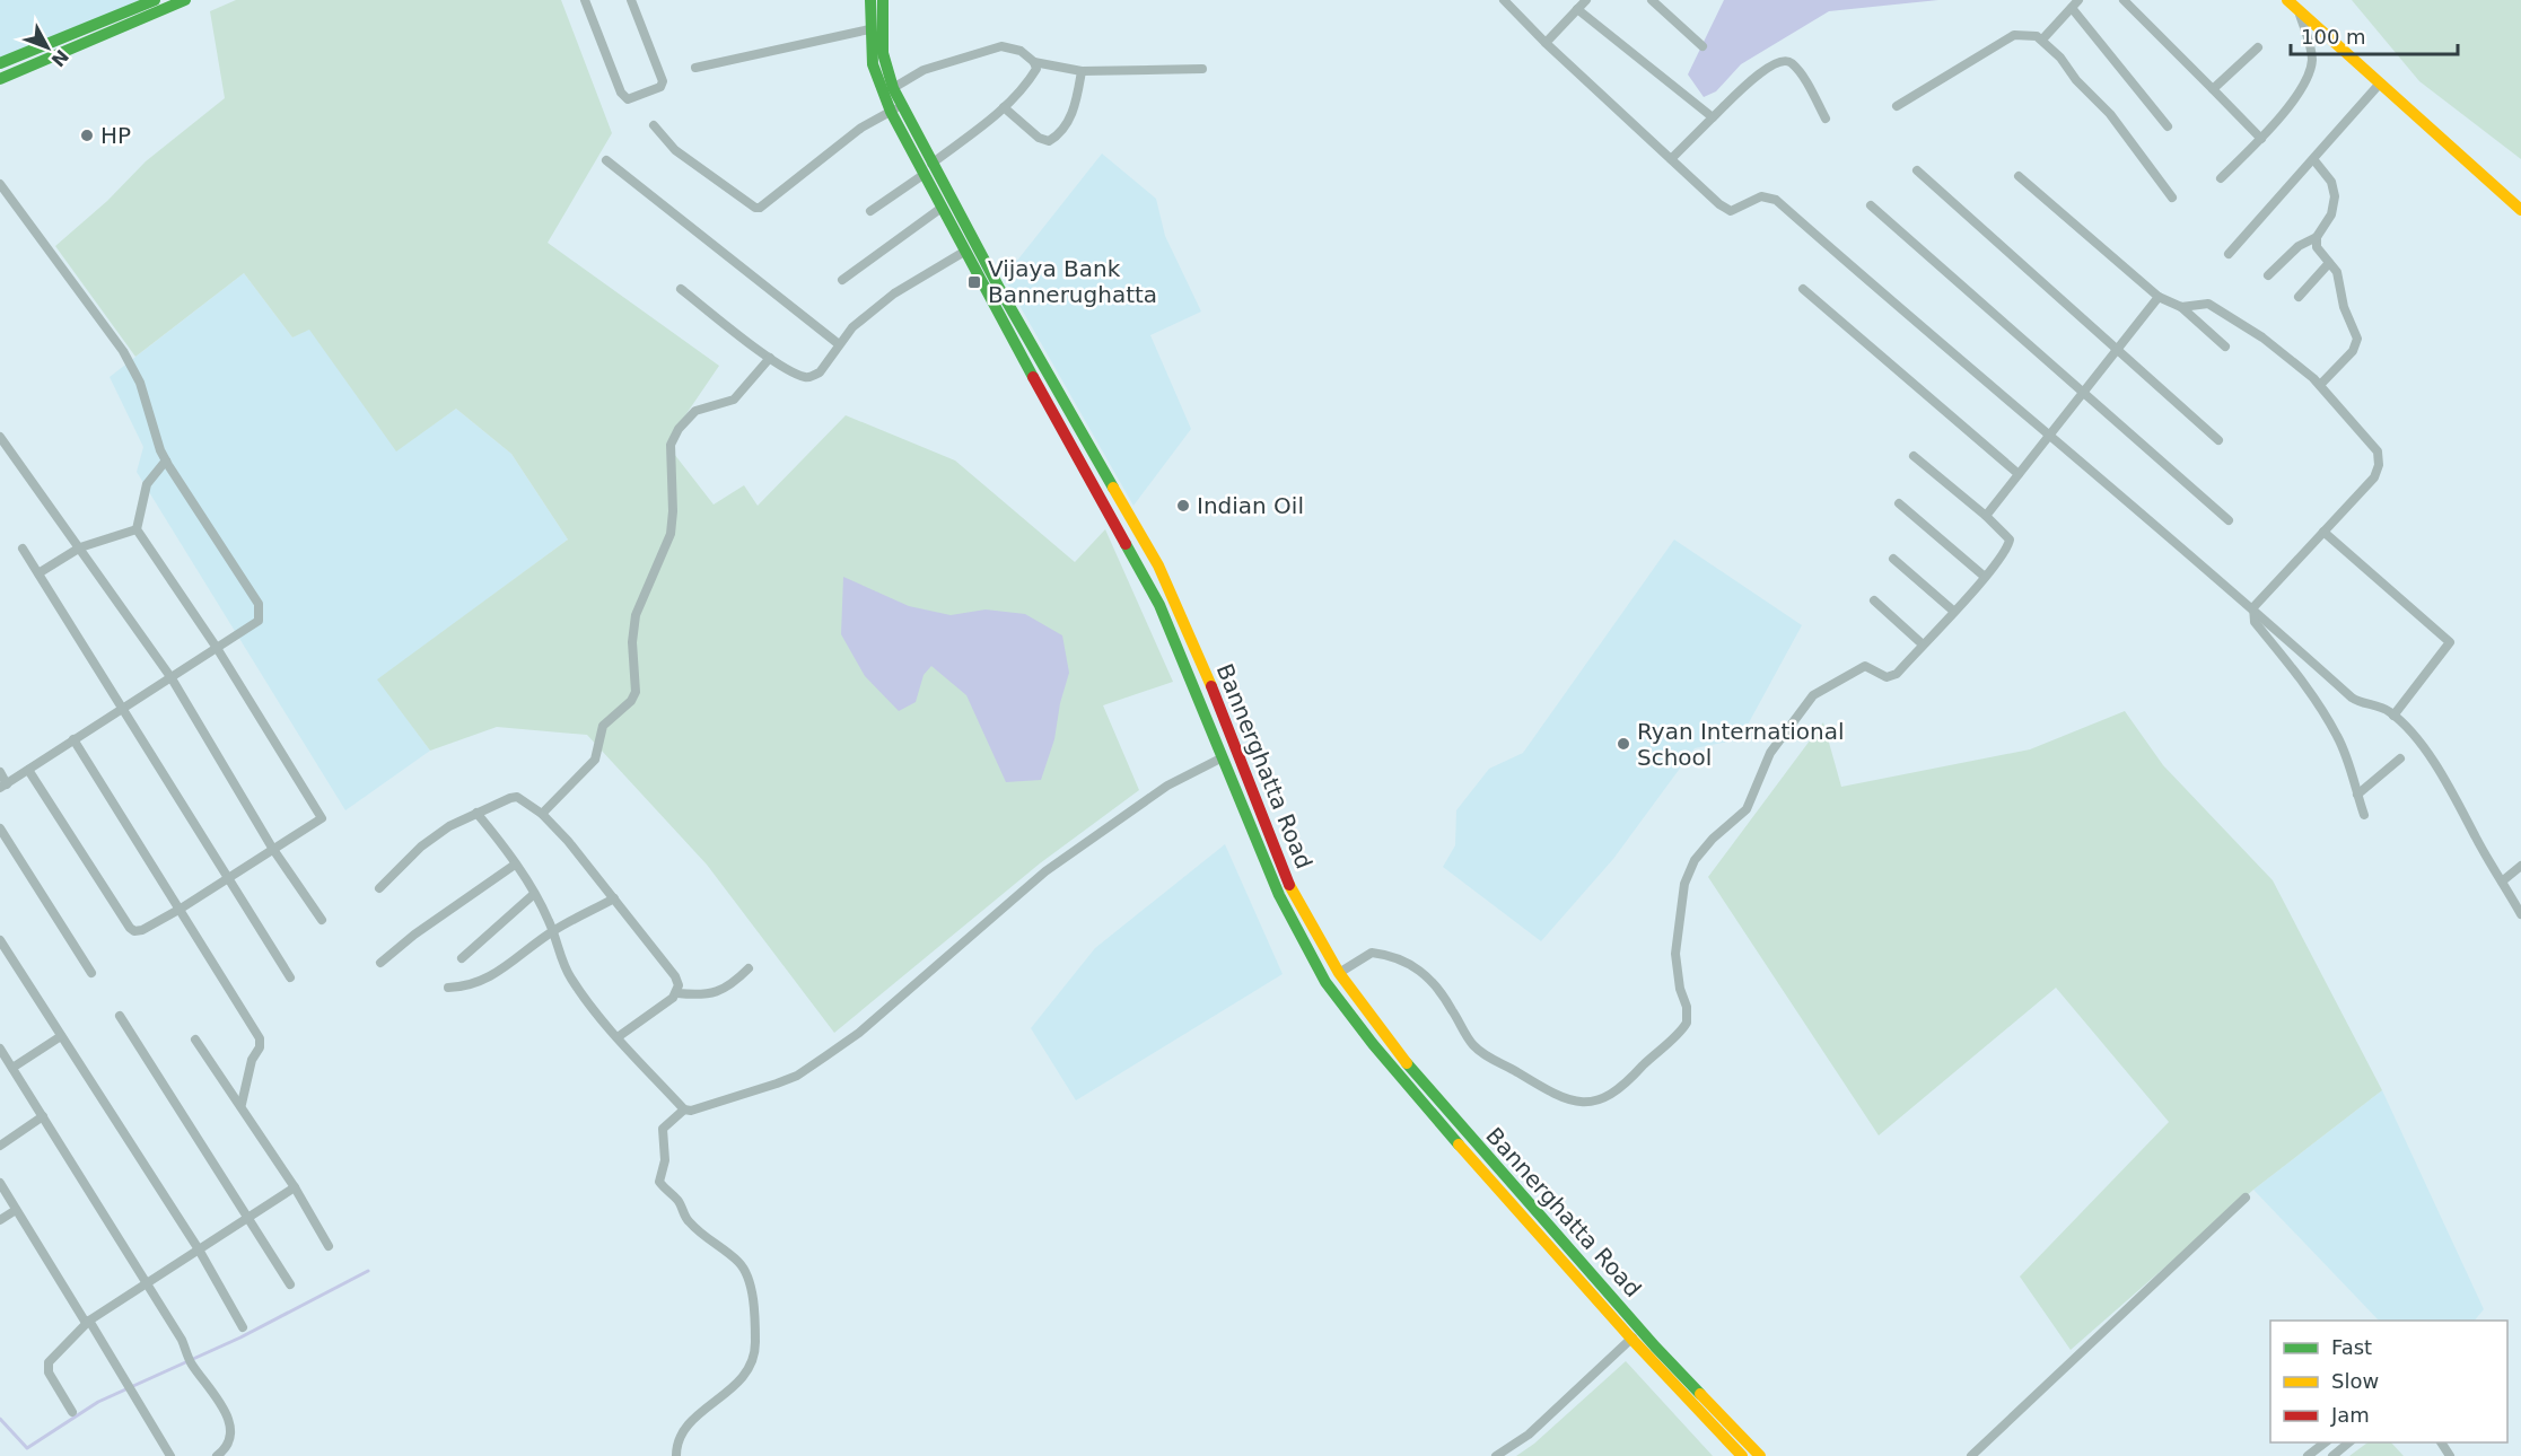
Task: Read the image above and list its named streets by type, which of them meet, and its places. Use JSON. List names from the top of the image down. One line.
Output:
{"streets":{"main road":["Bannerghatta Road"]},"places":{"other":["HP","Indian Oil","Ryan International School"],"transit":["Vijaya Bank Bannerughatta"]},"legend":["Fast","Slow","Jam"],"scale_bar":"100 m","north":"bottom right"}
